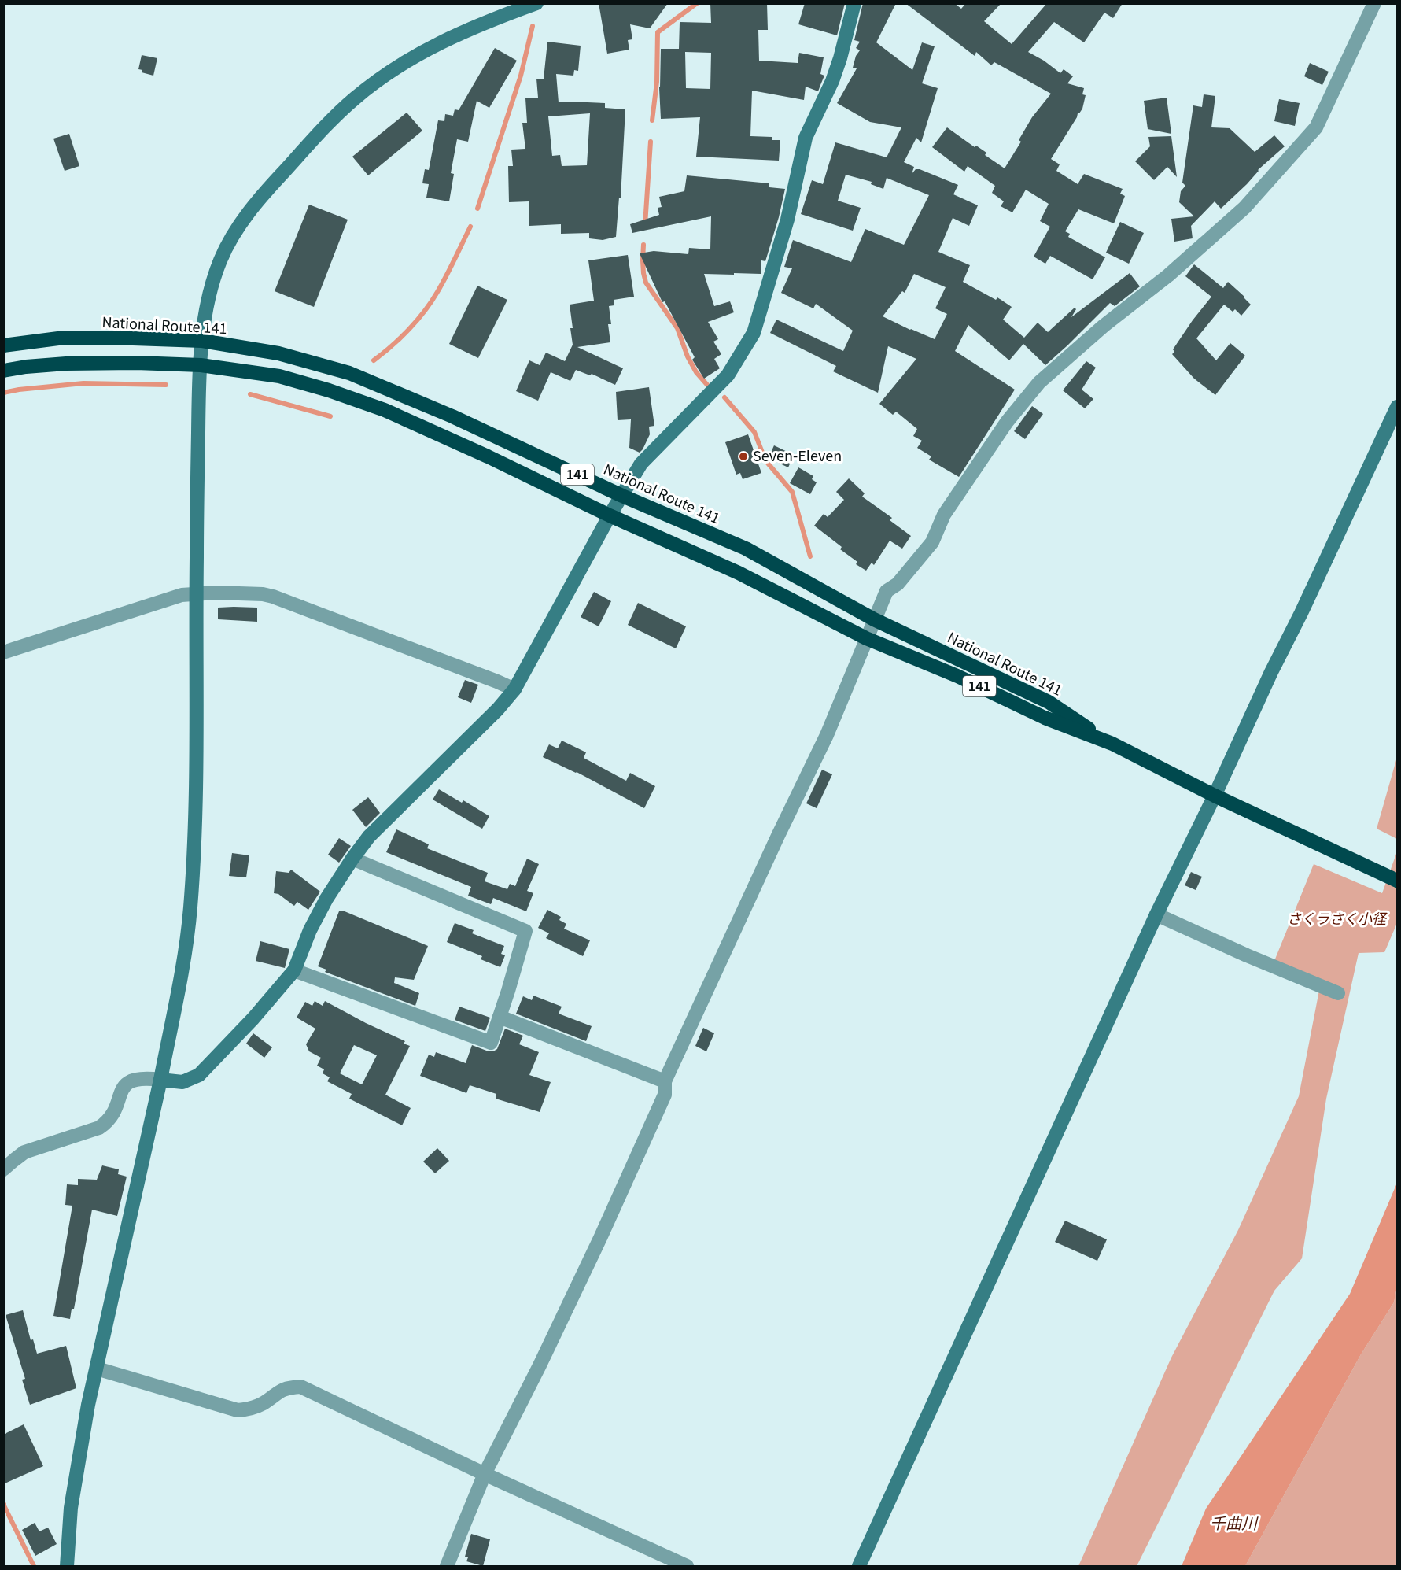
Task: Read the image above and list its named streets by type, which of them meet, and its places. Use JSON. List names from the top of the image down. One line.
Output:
{"streets":{"highway":["National Route 141","141"]},"water":["千曲川"],"parks":["さくラさく小径"],"places":["Seven-Eleven"]}
